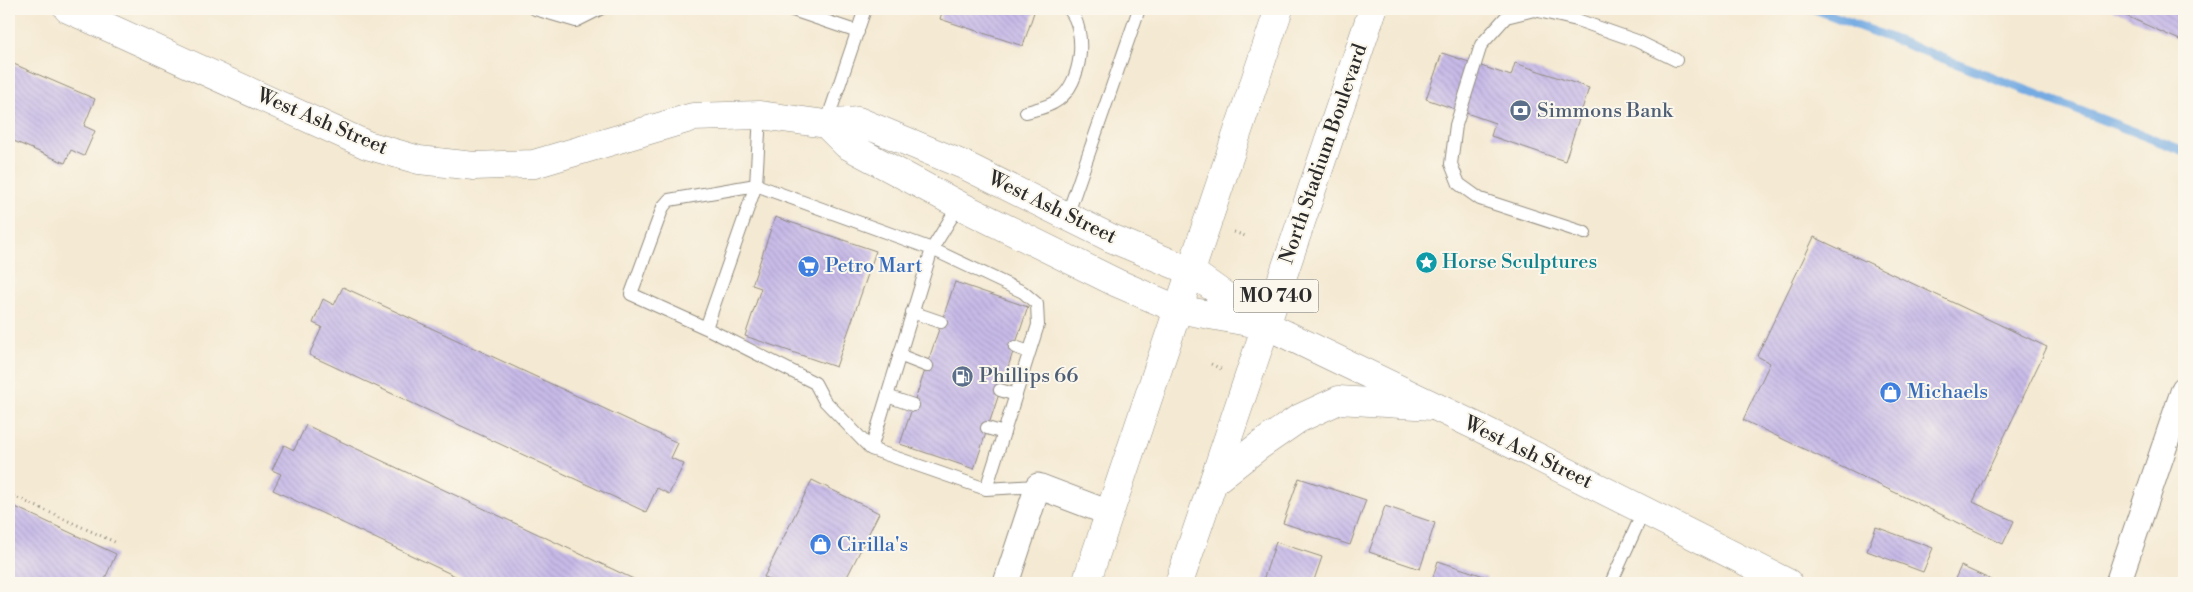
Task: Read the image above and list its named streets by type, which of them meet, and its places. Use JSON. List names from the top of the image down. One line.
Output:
{"streets":{"street":["West Ash Street","North Stadium Boulevard","MO 740"]},"crossings":[["West Ash Street","North Stadium Boulevard"]],"places":{"bank":["Simmons Bank"],"place":["Horse Sculptures"],"supermarket":["Petro Mart"],"fuel station":["Phillips 66"],"shop":["Michaels","Cirilla's"]}}
